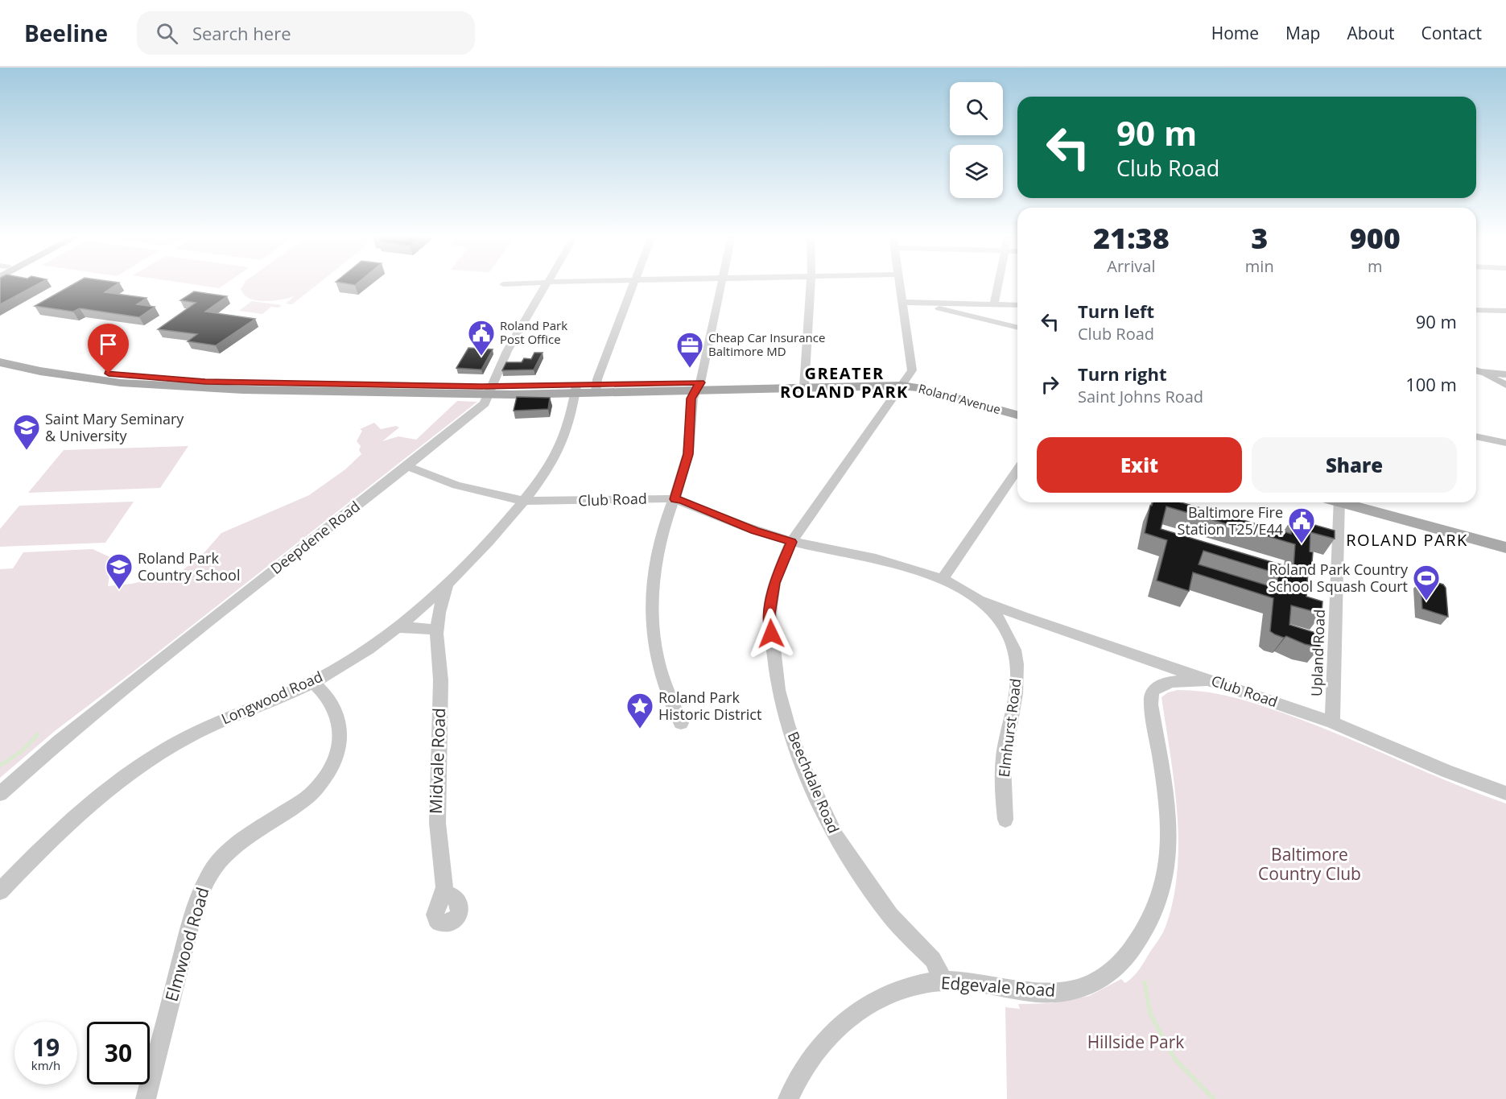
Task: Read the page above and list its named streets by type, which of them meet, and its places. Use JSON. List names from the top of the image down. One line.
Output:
{"streets":{"main road":["Roland Avenue"],"street":["Club Road","Deepdene Road","Upland Road","Longwood Road","Elmhurst Road","Midvale Road","Beechdale Road","Elmwood Road","Edgevale Road"]},"crossings":[["Roland Avenue","Deepdene Road"],["Roland Avenue","Longwood Road"],["Roland Avenue","Beechdale Road"],["Club Road","Deepdene Road"],["Club Road","Upland Road"],["Club Road","Longwood Road"],["Club Road","Elmhurst Road"],["Club Road","Beechdale Road"],["Club Road","Edgevale Road"],["Longwood Road","Midvale Road"],["Longwood Road","Elmwood Road"],["Beechdale Road","Edgevale Road"]],"districts":["GREATER ROLAND PARK","ROLAND PARK"],"parks":["Baltimore Country Club","Hillside Park"],"places":{"public building":["Roland Park Post Office","Baltimore Fire Station T25/E44"],"office":["Cheap Car Insurance Baltimore MD"],"school or university":["Saint Mary Seminary & University","Roland Park Country School"],"sports":["Roland Park Country School Squash Court"],"place":["Roland Park Historic District"]},"page":{"header":"Beeline","search":"Search here","nav":["Home","Map","About","Contact"],"turn":["90 m","Club Road"],"eta":["21:38","Arrival","3","min","900","m"],"list":[{"name":"Turn left","note":"Club Road","value":"90 m"},{"name":"Turn right","note":"Saint Johns Road","value":"100 m"}],"buttons":["Exit","Share"],"speed":"19 km/h","limit":"30"}}
